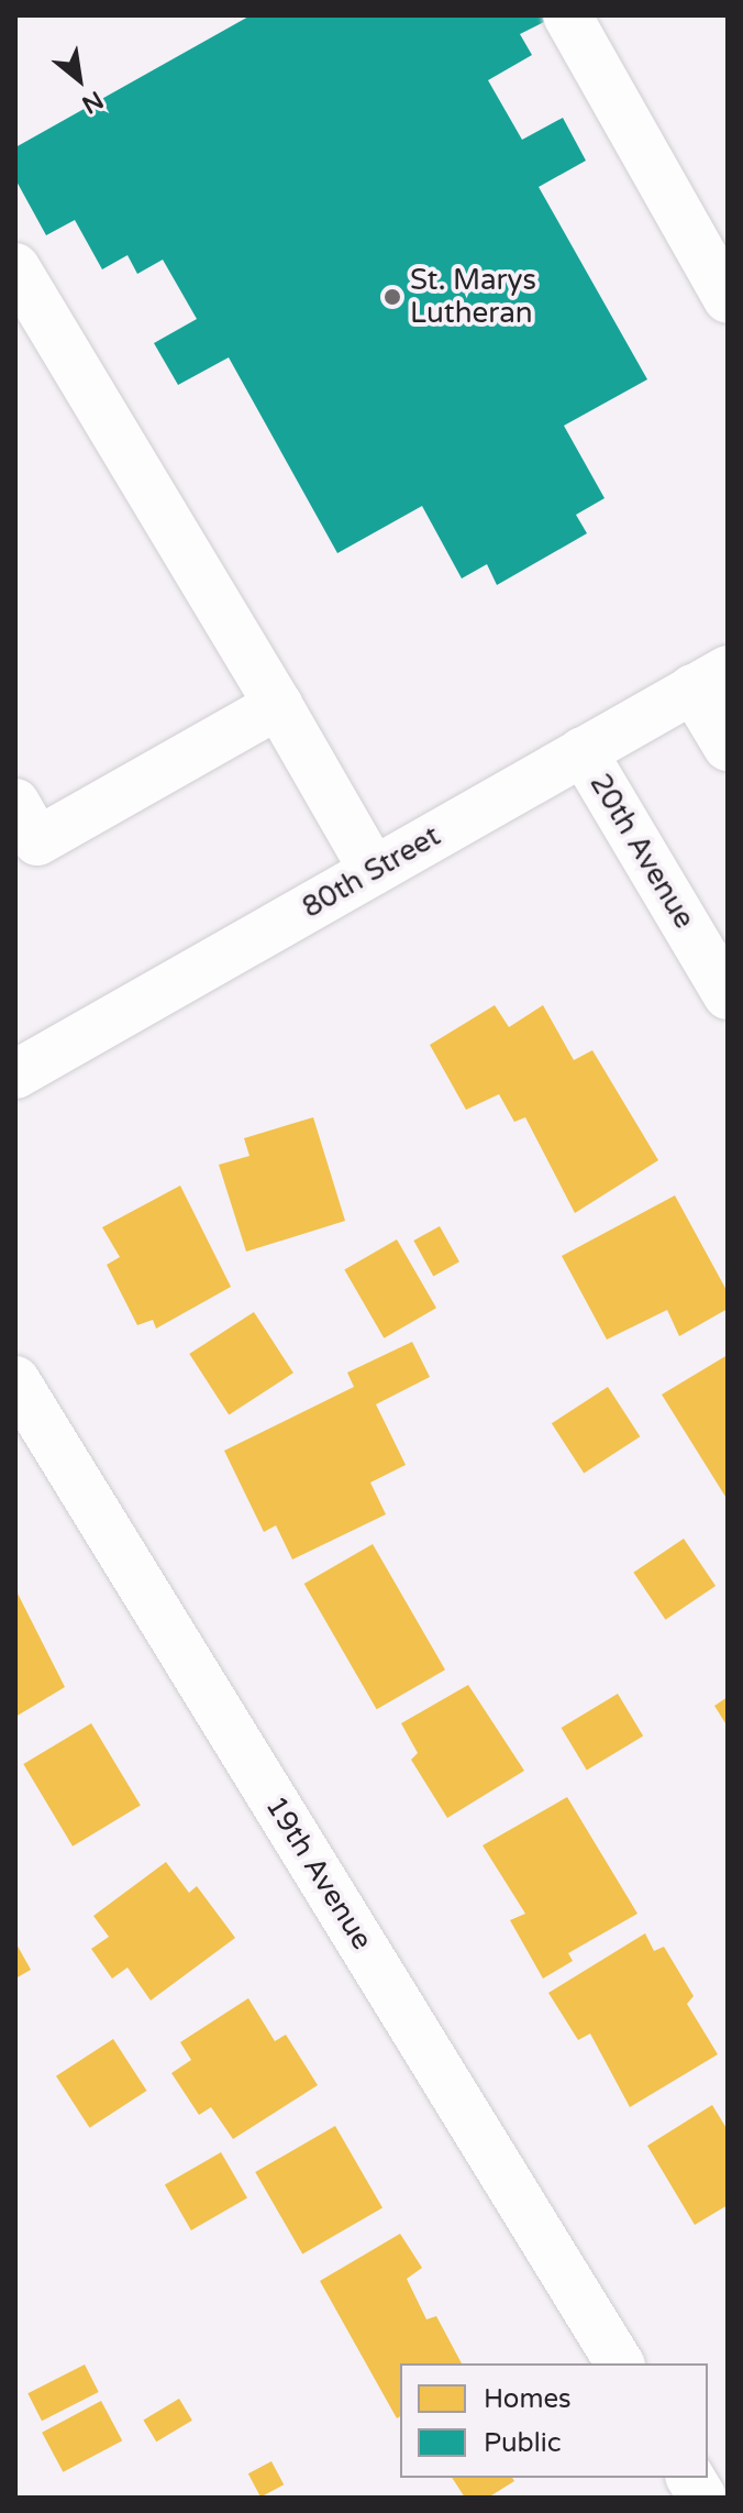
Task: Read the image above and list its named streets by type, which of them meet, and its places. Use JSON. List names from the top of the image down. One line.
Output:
{"streets":{"street":["20th Avenue","80th Street","19th Avenue"]},"crossings":[["20th Avenue","80th Street"]],"places":["St. Marys Lutheran"],"legend":["Homes","Public"],"north":"bottom right"}
